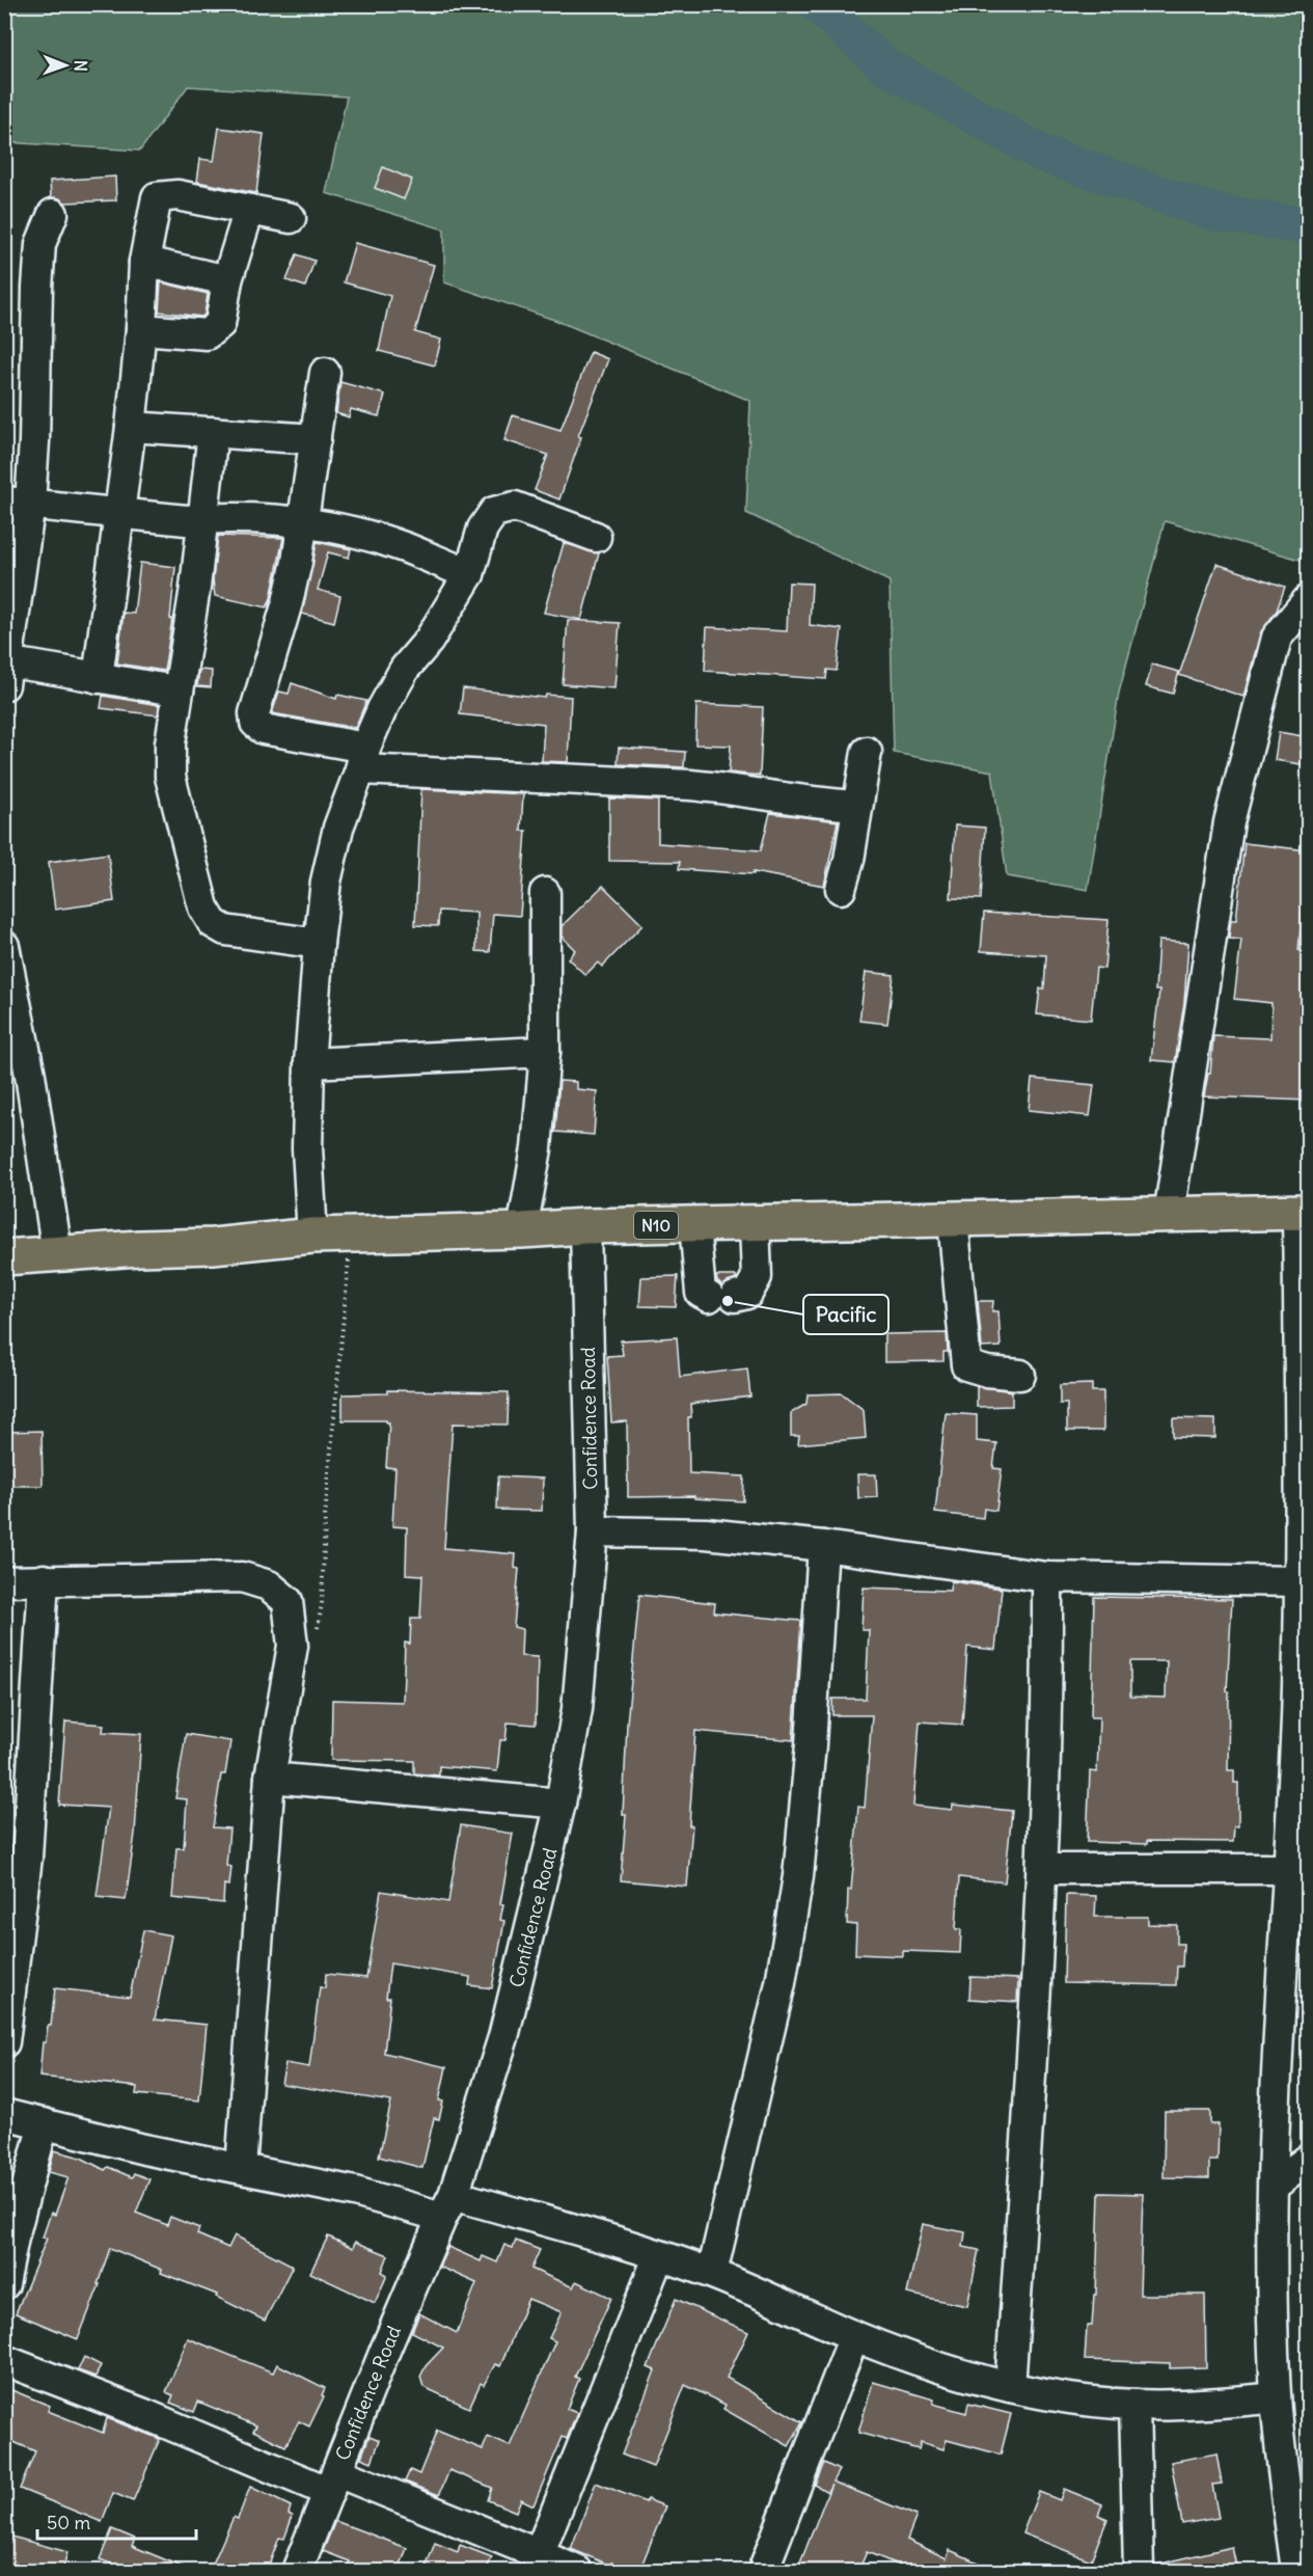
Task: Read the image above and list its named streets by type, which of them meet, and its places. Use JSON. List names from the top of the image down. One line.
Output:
{"streets":{"main road":["N10"],"street":["Confidence Road"]},"crossings":[["N10","Confidence Road"]],"places":["Pacific"],"scale_bar":"50 m","north":"right"}
